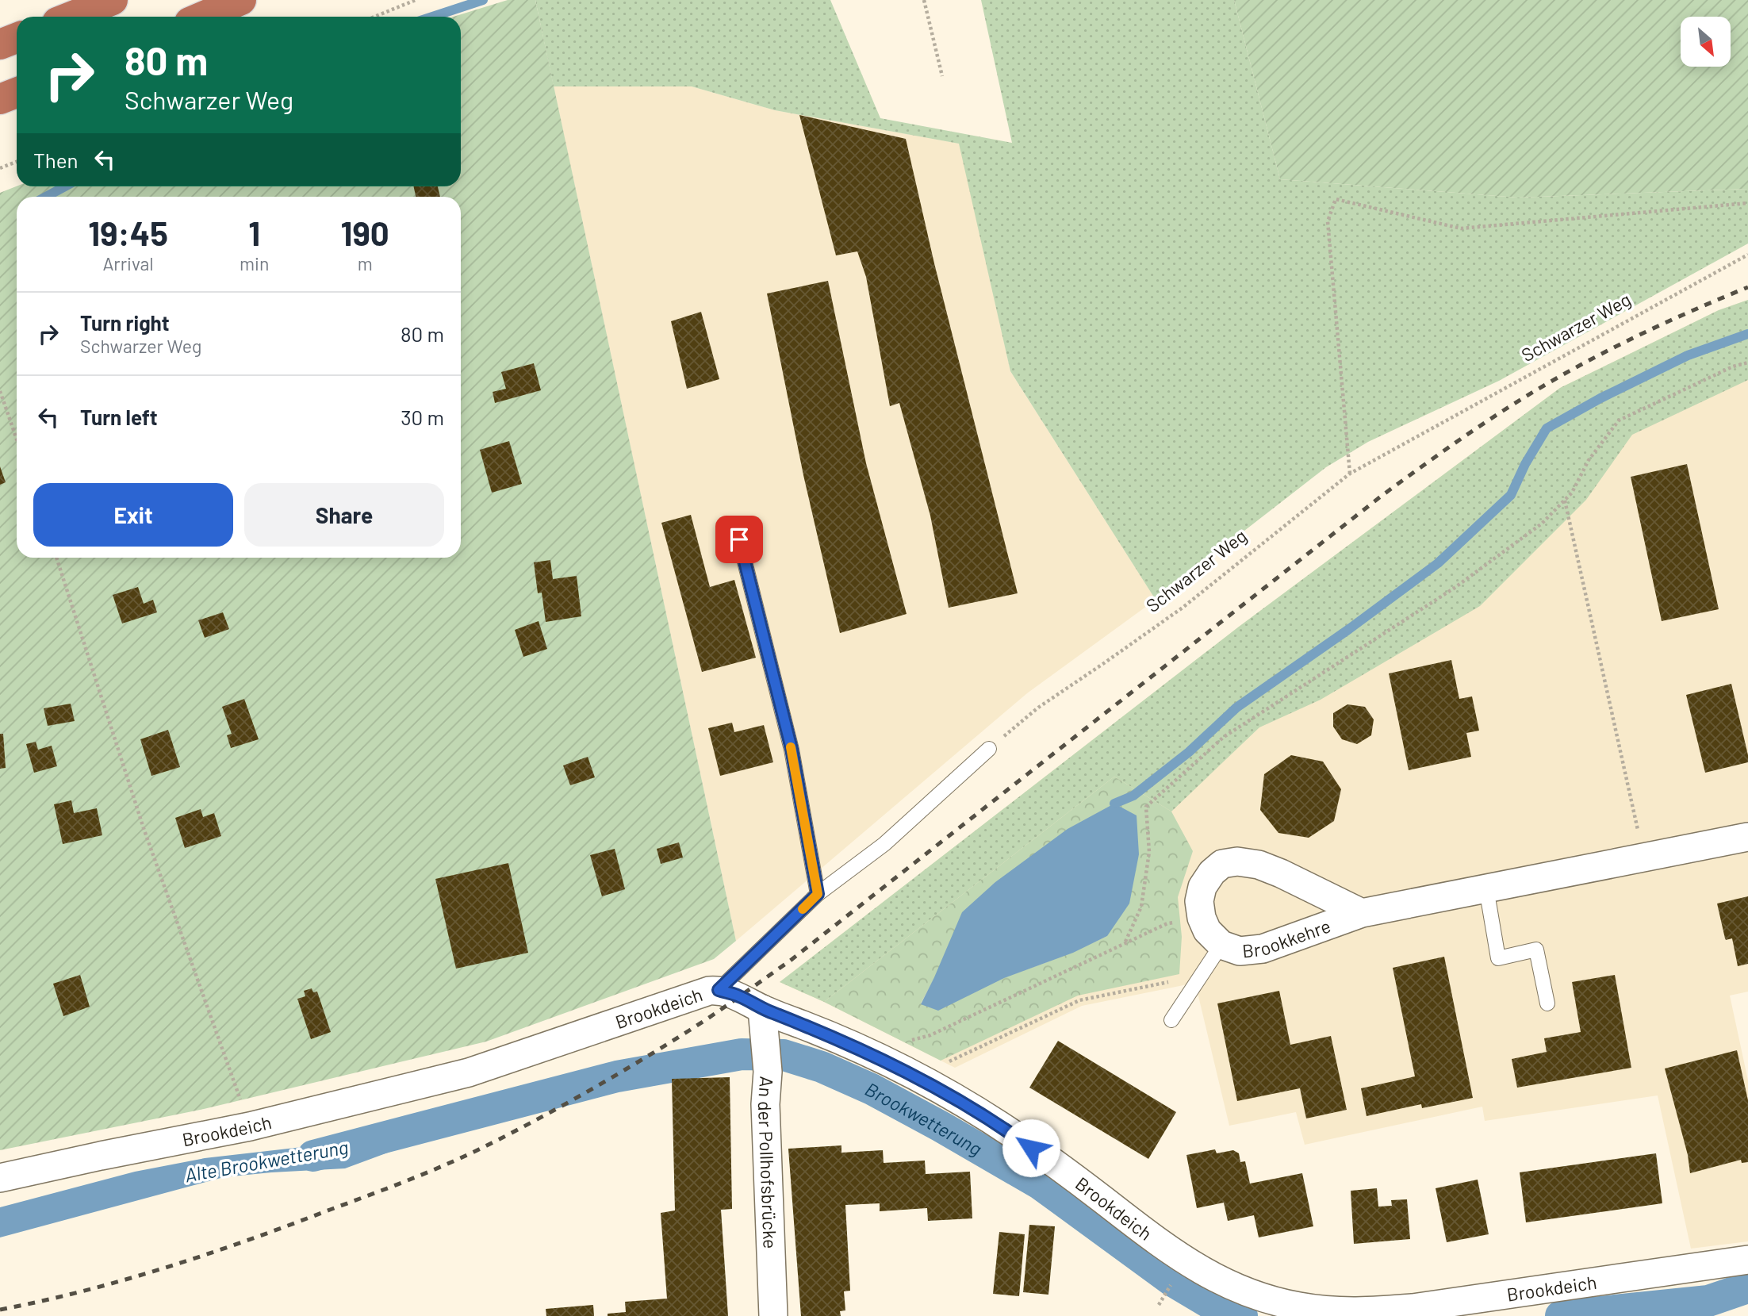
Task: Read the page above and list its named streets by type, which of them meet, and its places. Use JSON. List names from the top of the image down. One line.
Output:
{"streets":{"street":["Brookkehre","Brookdeich","An der Pollhofsbrücke"],"path":["Schwarzer Weg"]},"crossings":[["Brookdeich","An der Pollhofsbrücke"]],"water":["Brookwetterung","Alte Brookwetterung"],"north":"bottom right","page":{"turn":["80 m","Schwarzer Weg"],"then":"Then","eta":["19:45","Arrival","1","min","190","m"],"list":[{"name":"Turn right","note":"Schwarzer Weg","value":"80 m"},{"name":"Turn left","value":"30 m"}],"buttons":["Exit","Share"]}}
